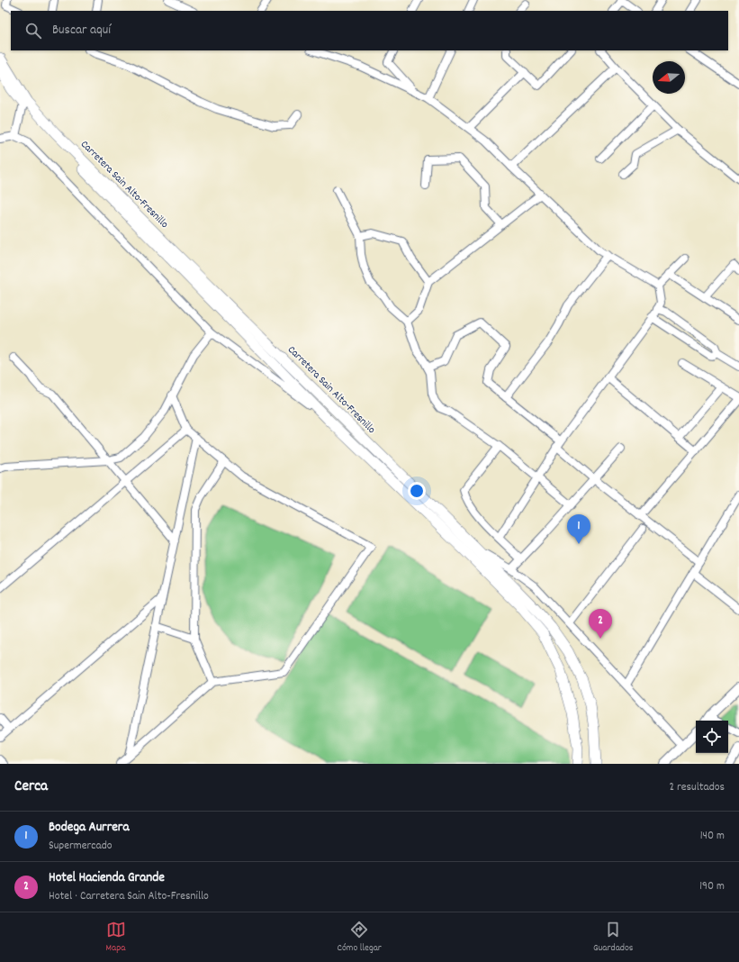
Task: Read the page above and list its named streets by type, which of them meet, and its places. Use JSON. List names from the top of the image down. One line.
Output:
{"streets":{"main road":["Carretera Sain Alto-Fresnillo"]},"north":"left","page":{"search":"Buscar aquí","pins":["1","2"],"heading":["Cerca","2 resultados"],"list":[{"mark":"1","name":"Bodega Aurrera","note":"Supermercado","value":"140 m"},{"mark":"2","name":"Hotel Hacienda Grande","note":"Hotel · Carretera Sain Alto-Fresnillo","value":"190 m"}],"nav":["Mapa","Cómo llegar","Guardados"]}}
